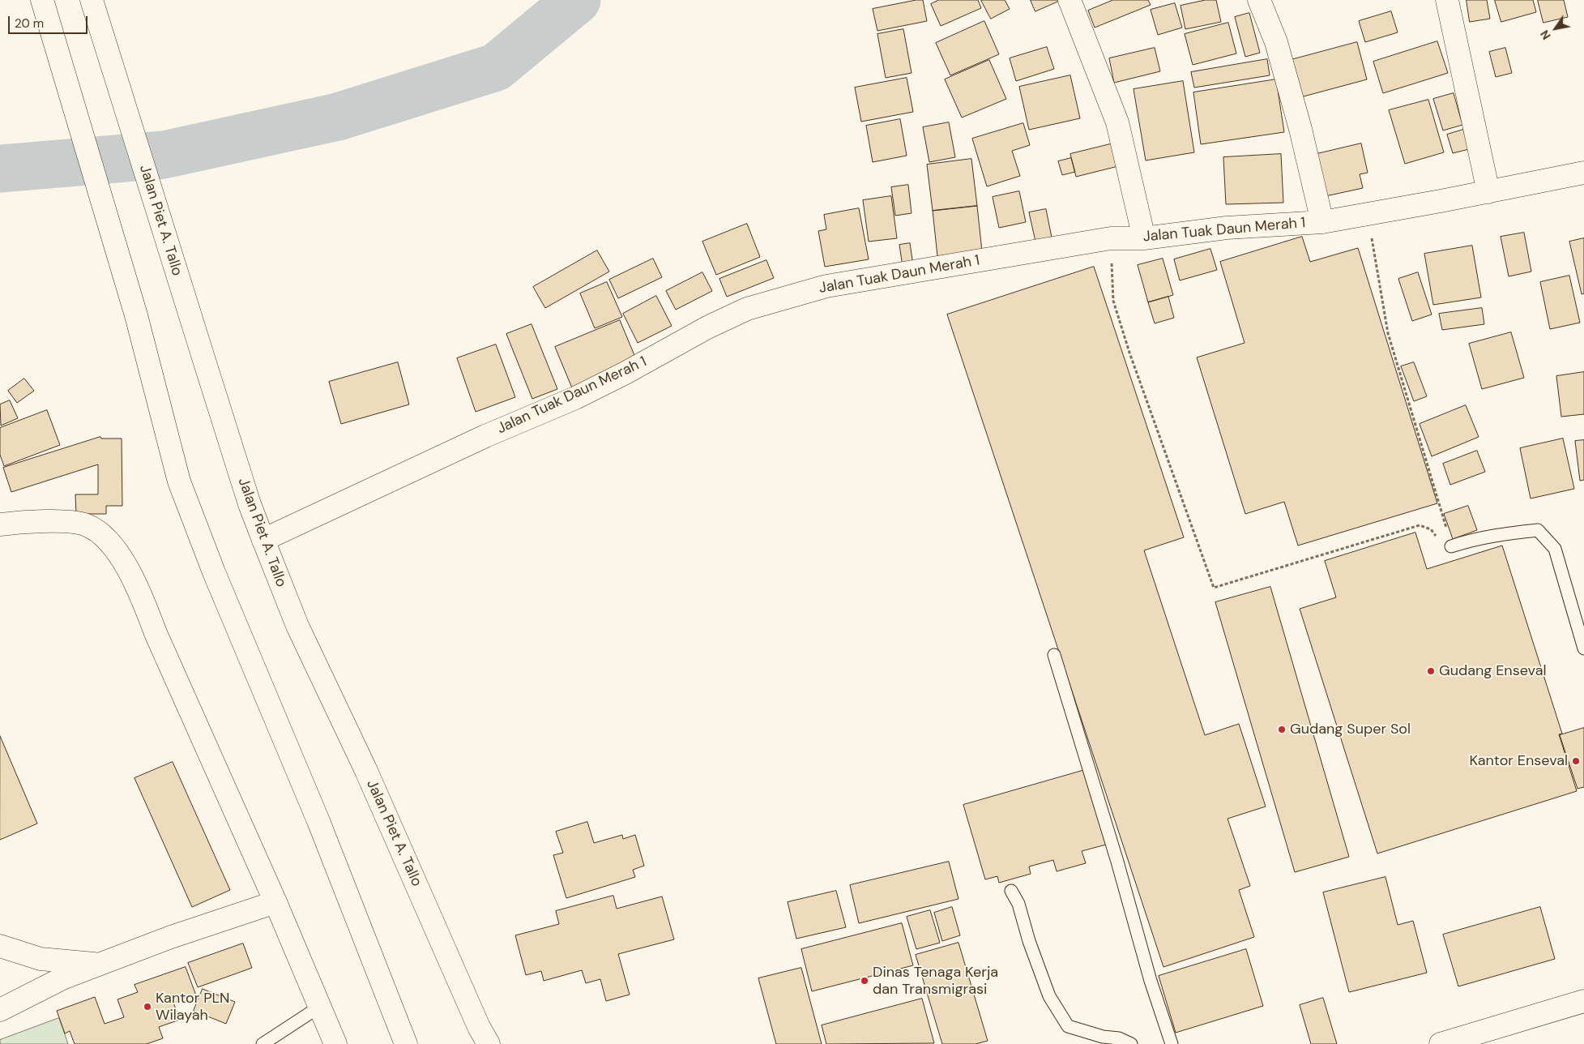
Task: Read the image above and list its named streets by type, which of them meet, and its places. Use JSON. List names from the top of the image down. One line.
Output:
{"streets":{"street":["Jalan Piet A. Tallo","Jalan Tuak Daun Merah 1"]},"crossings":[["Jalan Piet A. Tallo","Jalan Tuak Daun Merah 1"]],"places":["Gudang Enseval","Gudang Super Sol","Kantor Enseval","Dinas Tenaga Kerja dan Transmigrasi","Kantor PLN Wilayah"],"scale_bar":"20 m","north":"bottom left"}
